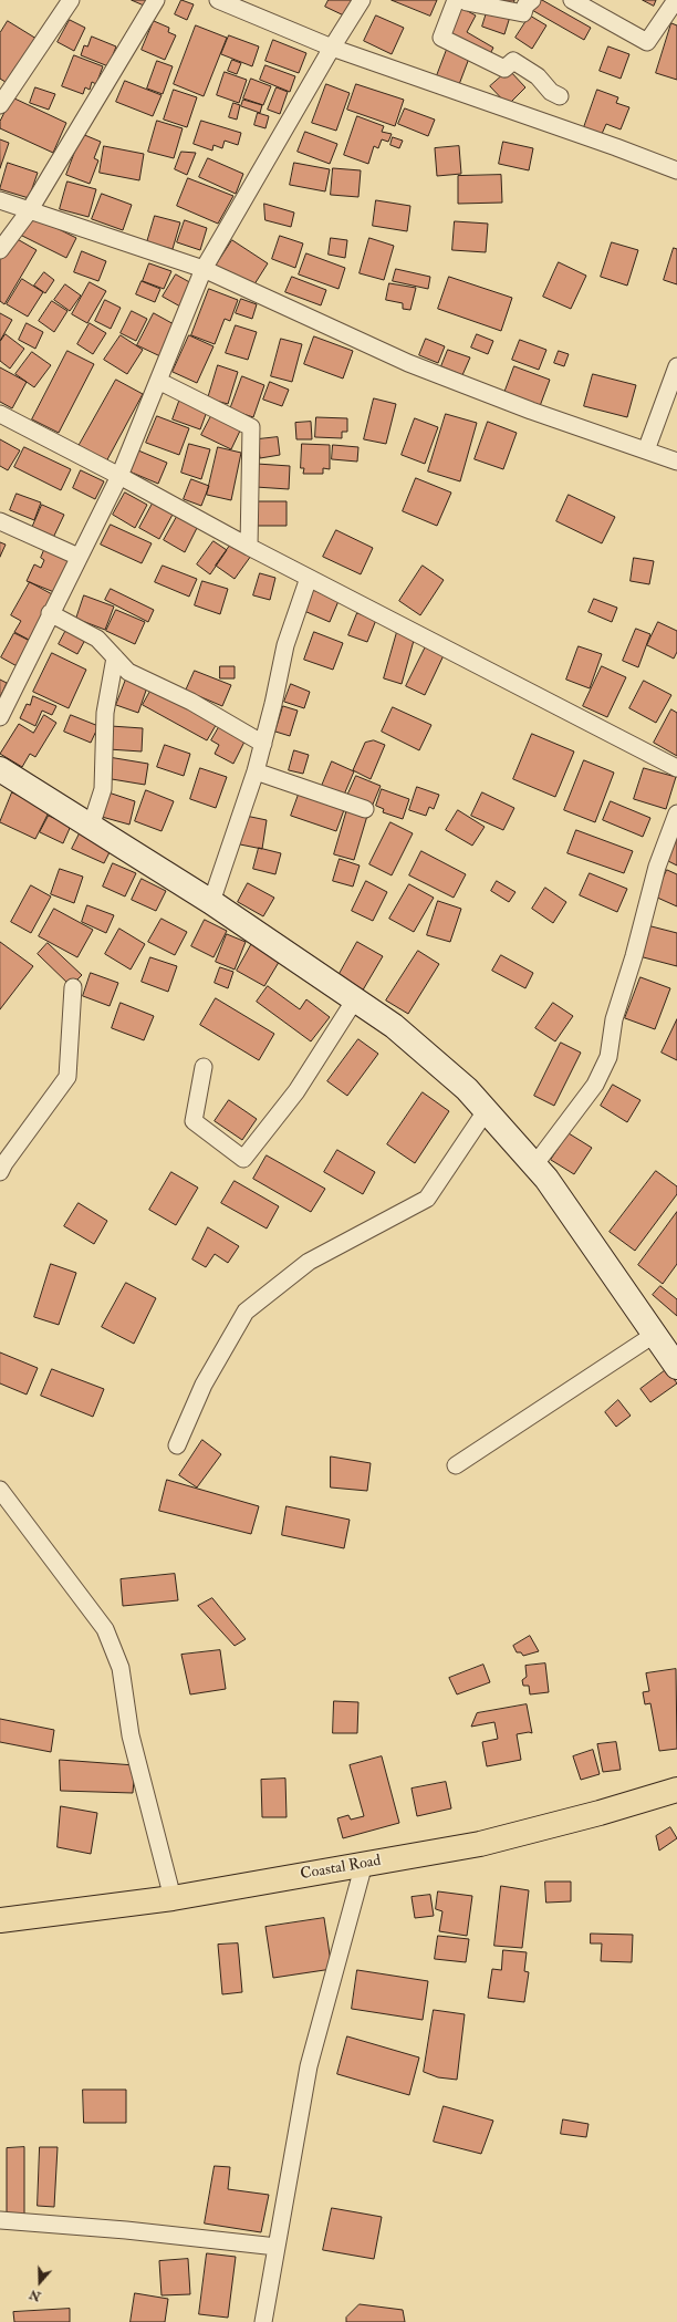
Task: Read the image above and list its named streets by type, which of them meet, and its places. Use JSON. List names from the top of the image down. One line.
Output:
{"streets":{"main road":["Coastal Road"]},"north":"bottom"}
